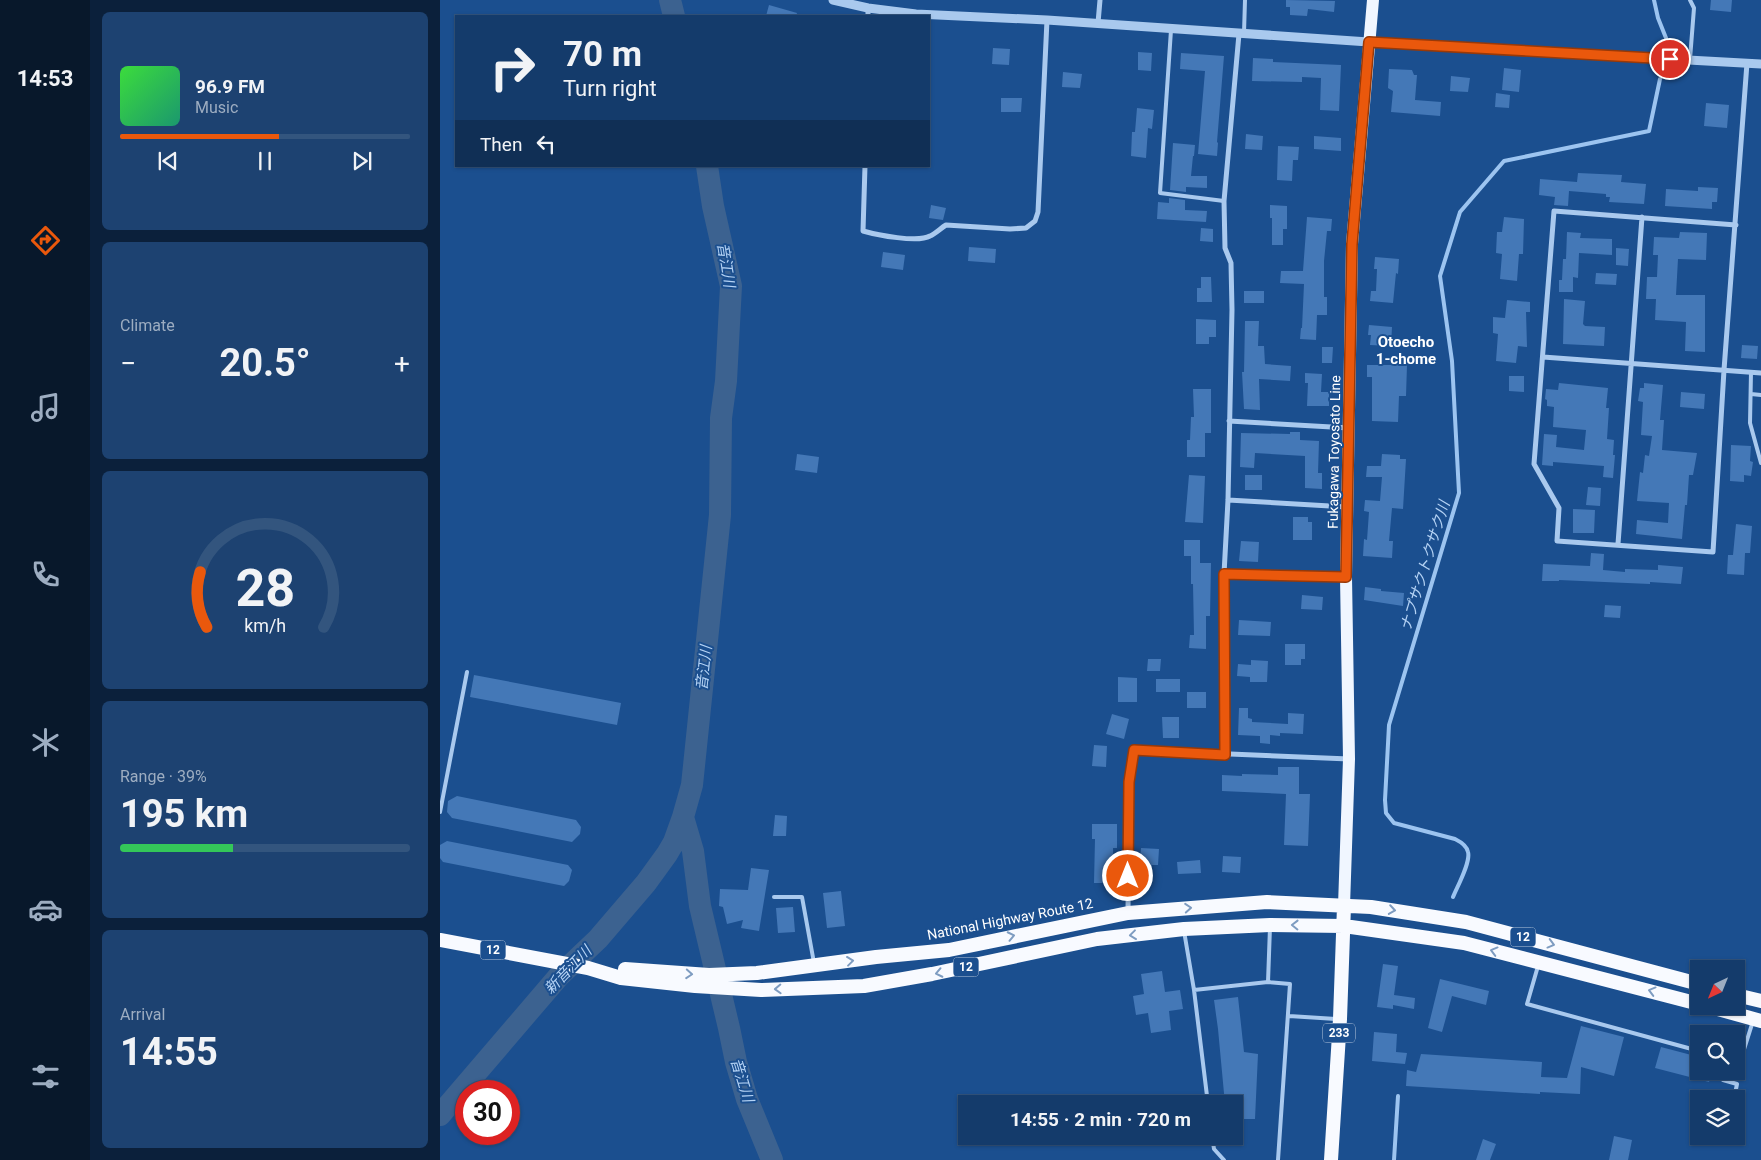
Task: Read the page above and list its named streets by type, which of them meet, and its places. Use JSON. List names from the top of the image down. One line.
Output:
{"streets":{"highway":["National Highway Route 12","12","233"],"main road":["Fukagawa Toyosato Line"]},"crossings":[["Fukagawa Toyosato Line","National Highway Route 12"],["Fukagawa Toyosato Line","233"],["National Highway Route 12","233"]],"districts":["Otoecho 1-chome"],"water":["音江川","ナプサクトクサク川","新音江川"],"north":"bottom left","page":{"tabs":"14:53","turn":["70 m","Turn right"],"song":["96.9 FM","Music"],"then":"Then","tile":["Climate",["Range · 39%","195 km"],["Arrival","14:55"]],"heat":["−","20.5°","+"],"limit":"30","trip":"14:55 · 2 min · 720 m","gauge":["28","km/h"]}}
